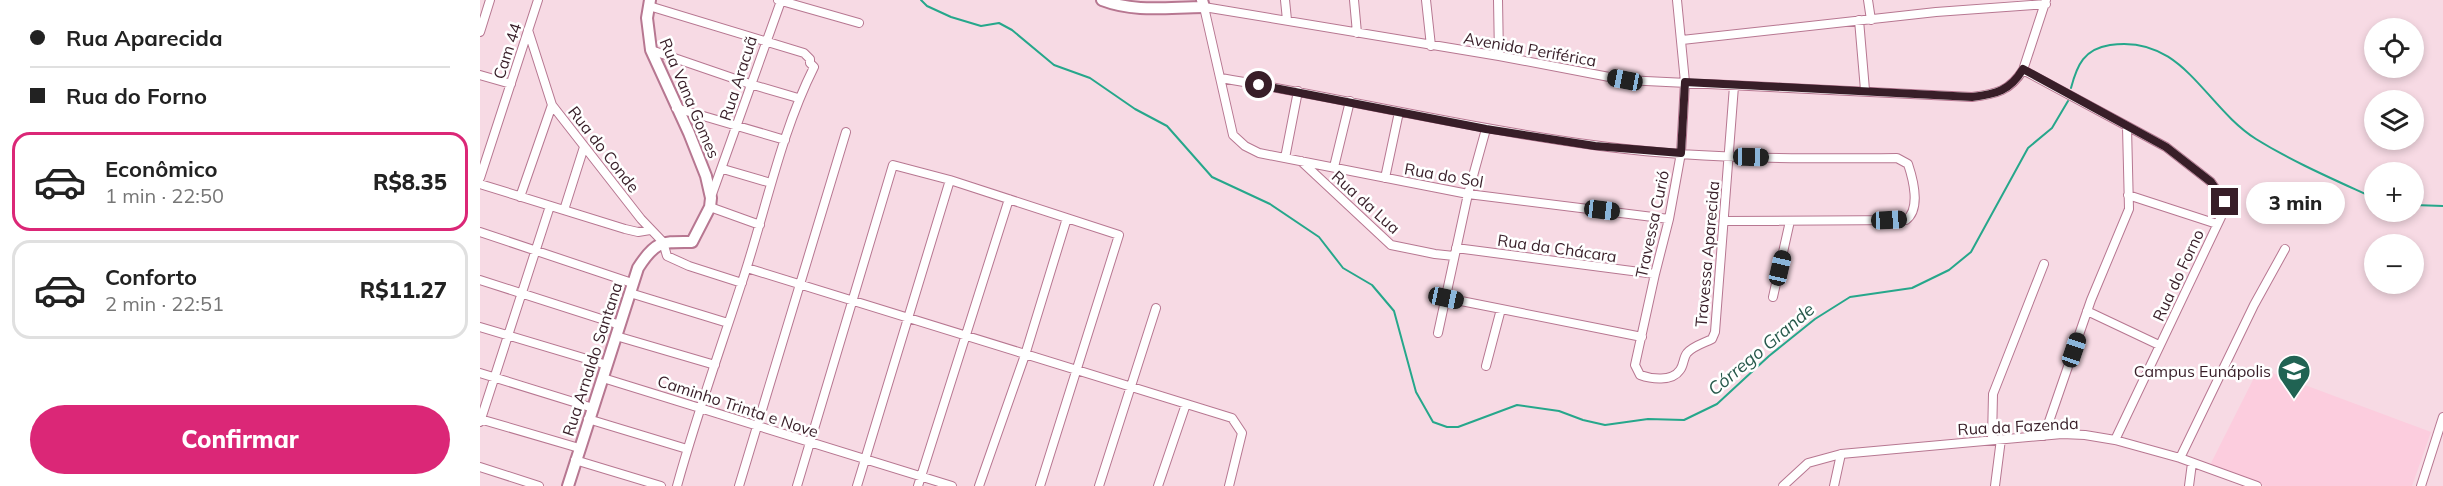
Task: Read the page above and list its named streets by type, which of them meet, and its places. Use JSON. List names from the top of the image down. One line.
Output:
{"streets":{"street":["Avenida Periférica","Cam 44","Rua Aracuã","Rua Vana Gomes","Rua do Conde","Rua do Sol","Rua da Lua","Travessa Curió","Rua da Chácara","Travessa Aparecida","Rua do Forno","Rua Arnaldo Santana","Caminho Trinta e Nove","Rua da Fazenda"]},"crossings":[["Avenida Periférica","Travessa Curió"],["Avenida Periférica","Travessa Aparecida"],["Cam 44","Rua do Conde"],["Rua Aracuã","Rua Vana Gomes"],["Rua Aracuã","Rua do Conde"],["Rua Aracuã","Rua Arnaldo Santana"],["Rua do Conde","Rua Arnaldo Santana"],["Rua do Sol","Rua da Lua"],["Rua do Sol","Travessa Curió"],["Rua da Lua","Rua da Chácara"],["Travessa Curió","Rua da Chácara"],["Travessa Curió","Travessa Aparecida"],["Rua do Forno","Rua da Fazenda"],["Rua Arnaldo Santana","Caminho Trinta e Nove"]],"water":["Córrego Grande"],"places":{"school or university":["Campus Eunápolis"]},"page":{"banner":["Rua Aparecida","Rua do Forno"],"map_buttons":["+","−"],"list":[{"name":"Econômico","note":"1 min · 22:50","value":"R$8.35"},{"name":"Conforto","note":"2 min · 22:51","value":"R$11.27"}],"bubble":"3 min","buttons":"Confirmar"}}
